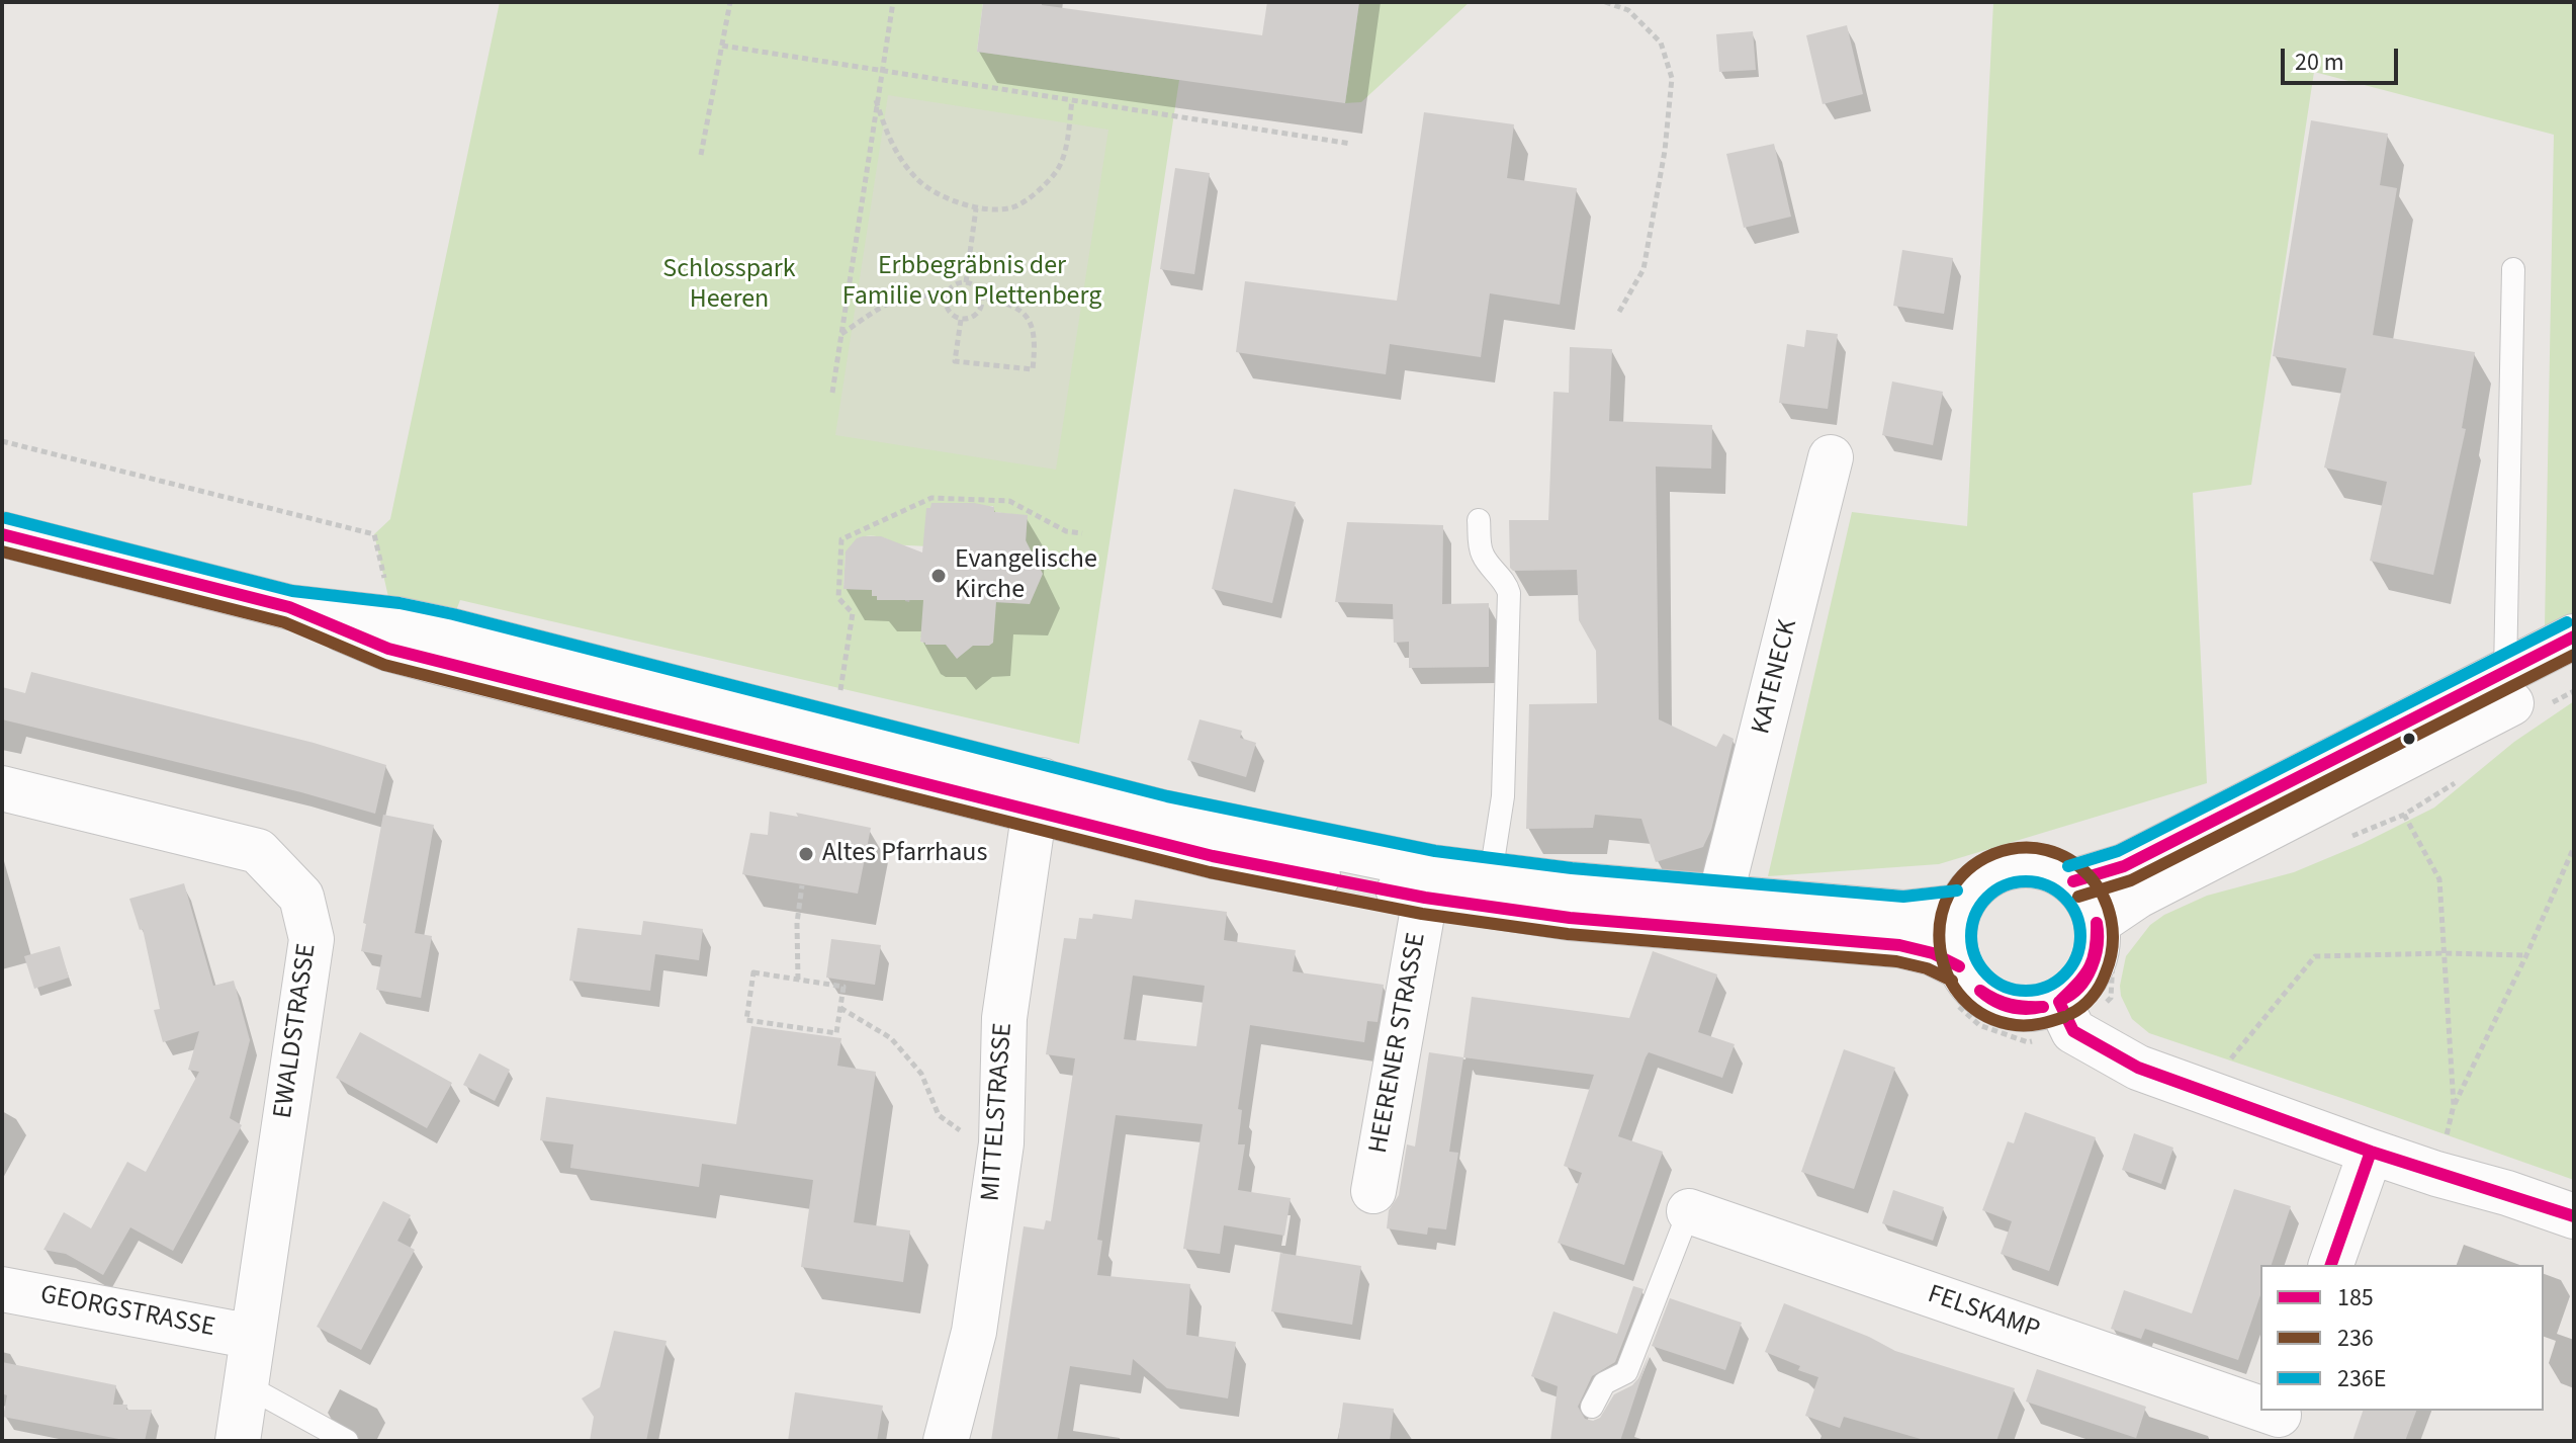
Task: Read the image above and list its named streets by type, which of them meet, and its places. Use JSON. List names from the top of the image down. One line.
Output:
{"streets":{"main road":["KATENECK","EWALDSTRASSE","HEERENER STRASSE","MITTELSTRASSE","GEORGSTRASSE","FELSKAMP"]},"crossings":[["KATENECK","HEERENER STRASSE"],["EWALDSTRASSE","GEORGSTRASSE"],["HEERENER STRASSE","MITTELSTRASSE"]],"parks":["Erbbegräbnis der Familie von Plettenberg","Schlosspark Heeren"],"places":["Evangelische Kirche","Altes Pfarrhaus"],"lines":["transit line 236E","transit line 185","transit line 236"],"legend":["185","236","236E"],"scale_bar":"20 m"}
